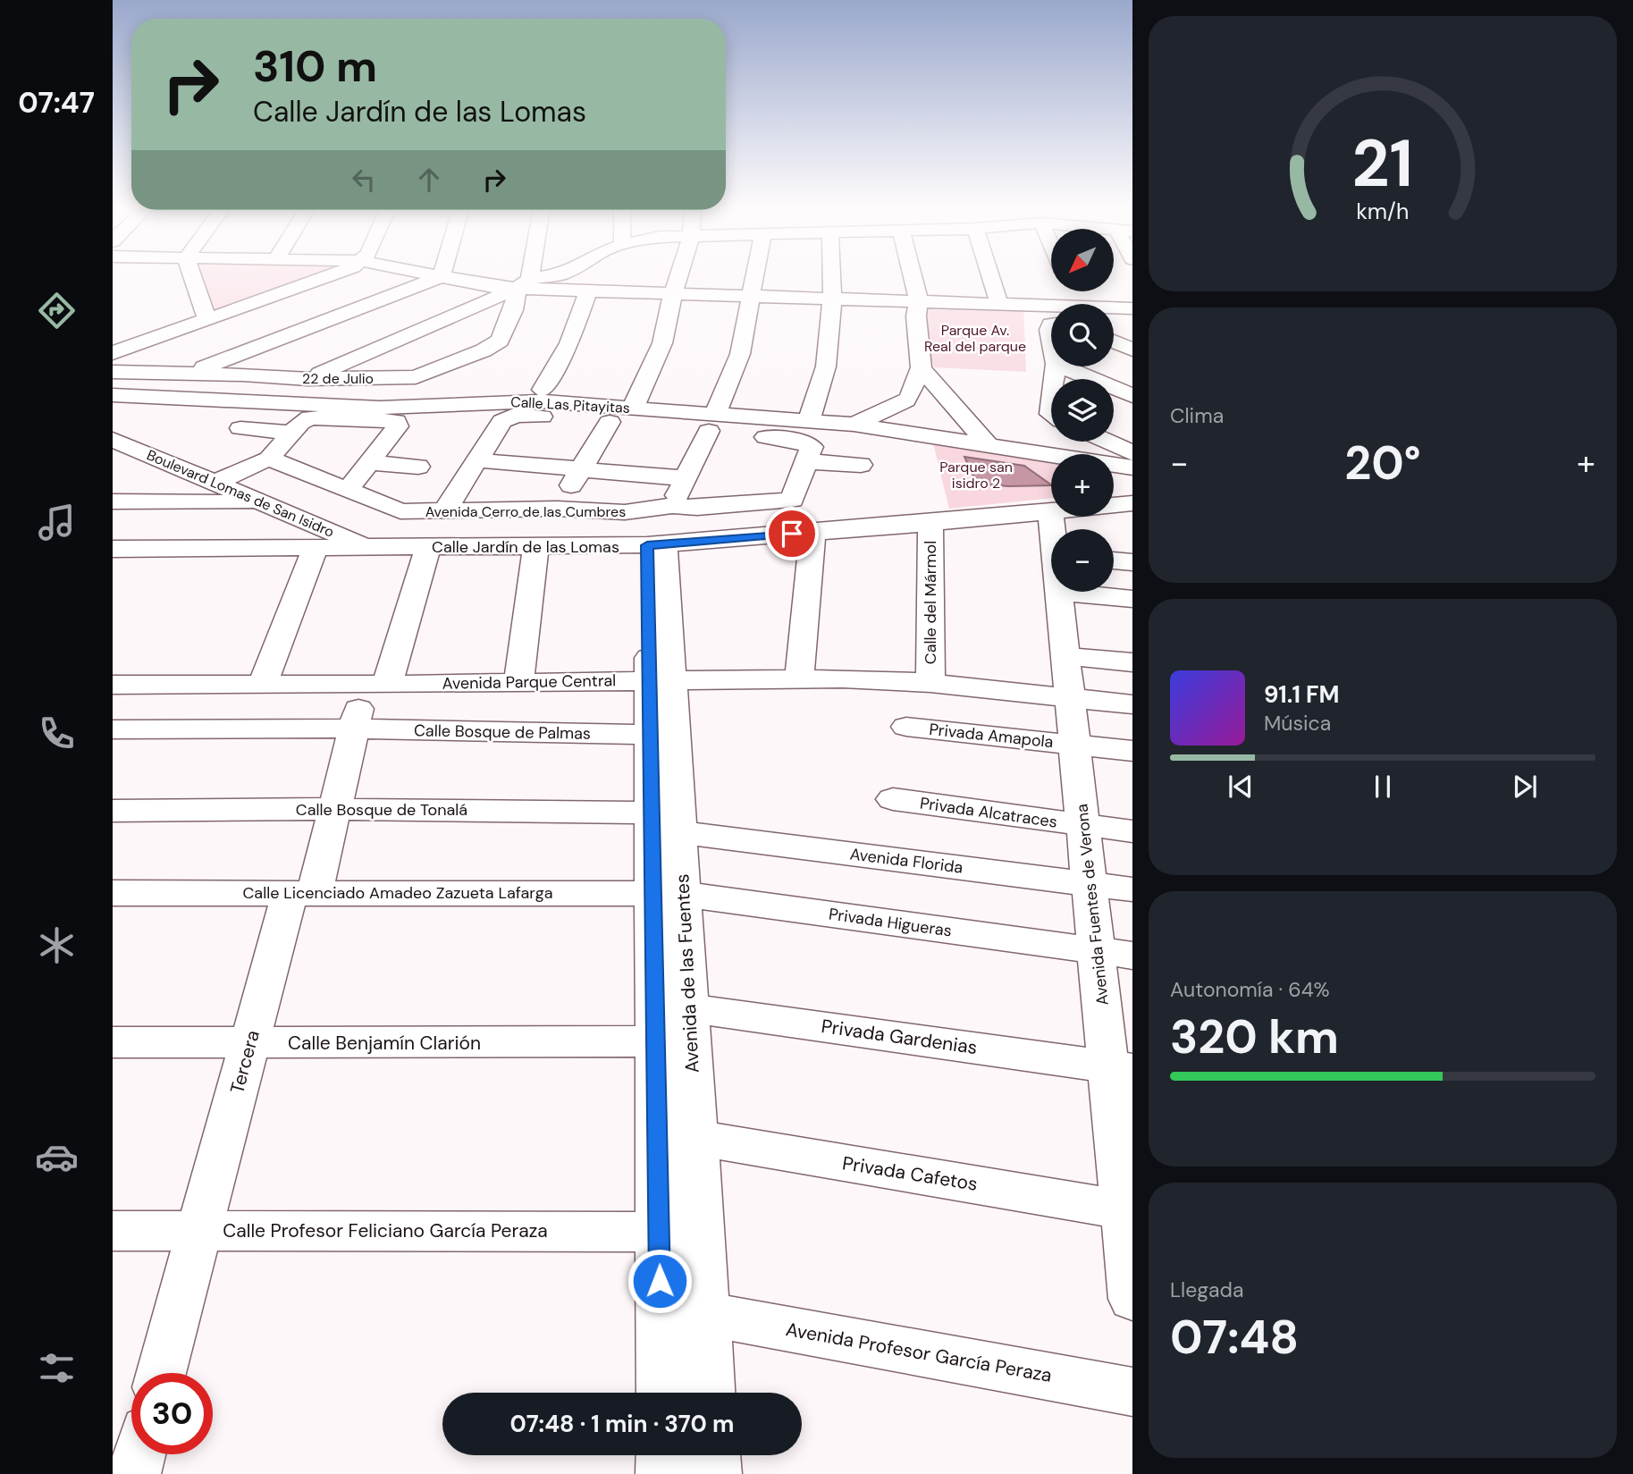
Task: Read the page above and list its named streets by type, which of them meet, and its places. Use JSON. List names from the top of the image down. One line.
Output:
{"streets":{"street":["22 de Julio","Calle Las Pitayitas","Boulevard Lomas de San Isidro","Avenida Cerro de las Cumbres","Calle Jardín de las Lomas","Calle del Mármol","Avenida Parque Central","Calle Bosque de Palmas","Privada Amapola","Calle Bosque de Tonalá","Privada Alcatraces","Avenida Florida","Calle Licenciado Amadeo Zazueta Lafarga","Avenida Fuentes de Verona","Privada Higueras","Avenida de las Fuentes","Privada Gardenias","Calle Benjamín Clarión","Tercera","Privada Cafetos","Calle Profesor Feliciano García Peraza","Avenida Profesor García Peraza"]},"crossings":[["Boulevard Lomas de San Isidro","Calle Jardín de las Lomas"],["Avenida Cerro de las Cumbres","Calle Jardín de las Lomas"],["Avenida Cerro de las Cumbres","Avenida de las Fuentes"],["Calle Jardín de las Lomas","Calle del Mármol"],["Calle Jardín de las Lomas","Avenida Fuentes de Verona"],["Calle Jardín de las Lomas","Avenida de las Fuentes"],["Calle Jardín de las Lomas","Tercera"],["Calle del Mármol","Avenida Parque Central"],["Avenida Parque Central","Avenida Fuentes de Verona"],["Avenida Parque Central","Avenida de las Fuentes"],["Avenida Parque Central","Tercera"],["Calle Bosque de Palmas","Avenida de las Fuentes"],["Calle Bosque de Palmas","Tercera"],["Privada Amapola","Avenida Fuentes de Verona"],["Calle Bosque de Tonalá","Avenida Florida"],["Calle Bosque de Tonalá","Avenida de las Fuentes"],["Calle Bosque de Tonalá","Tercera"],["Privada Alcatraces","Avenida Fuentes de Verona"],["Avenida Florida","Avenida Fuentes de Verona"],["Avenida Florida","Avenida de las Fuentes"],["Calle Licenciado Amadeo Zazueta Lafarga","Privada Higueras"],["Calle Licenciado Amadeo Zazueta Lafarga","Avenida de las Fuentes"],["Calle Licenciado Amadeo Zazueta Lafarga","Tercera"],["Avenida Fuentes de Verona","Privada Higueras"],["Avenida Fuentes de Verona","Privada Gardenias"],["Avenida Fuentes de Verona","Privada Cafetos"],["Privada Higueras","Avenida de las Fuentes"],["Avenida de las Fuentes","Privada Gardenias"],["Avenida de las Fuentes","Calle Benjamín Clarión"],["Avenida de las Fuentes","Privada Cafetos"],["Avenida de las Fuentes","Calle Profesor Feliciano García Peraza"],["Avenida de las Fuentes","Avenida Profesor García Peraza"],["Calle Benjamín Clarión","Tercera"],["Tercera","Calle Profesor Feliciano García Peraza"]],"parks":["Parque Av. Real del parque","Parque san isidro 2"],"north":"bottom left","page":{"tabs":"07:47","turn":["310 m","Calle Jardín de las Lomas"],"map_buttons":["+","−"],"tile":["Clima",["Autonomía · 64%","320 km"],["Llegada","07:48"]],"heat":["−","20°","+"],"song":["91.1 FM","Música"],"limit":"30","trip":"07:48 · 1 min · 370 m","gauge":["21","km/h"]}}
